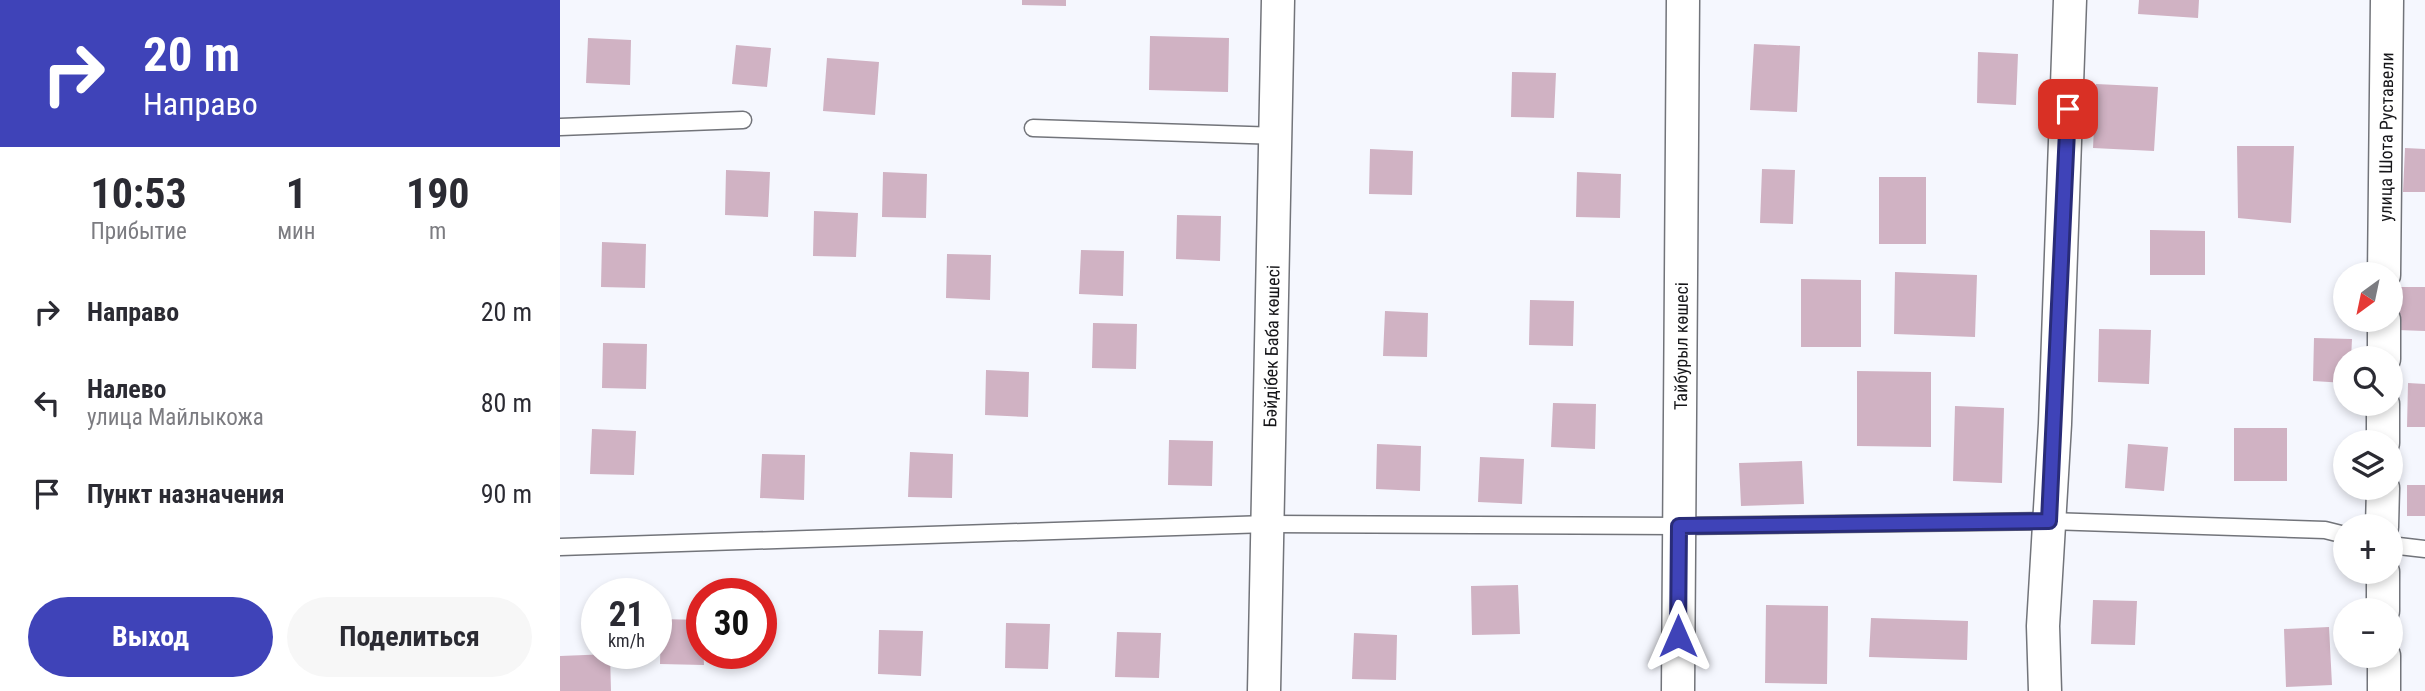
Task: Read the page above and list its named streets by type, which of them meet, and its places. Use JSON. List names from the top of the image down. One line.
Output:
{"streets":{"street":["улица Шота Руставели","Бәйдібек Баба көшесі","Тайбурыл көшесі"]},"north":"bottom left","page":{"turn":["20 m","Направо"],"eta":["10:53","Прибытие","1","мин","190","m"],"map_buttons":["+","−"],"list":[{"name":"Направо","value":"20 m"},{"name":"Налево","note":"улица Майлыкожа","value":"80 m"},{"name":"Пункт назначения","value":"90 m"}],"speed":"21 km/h","limit":"30","buttons":["Выход","Поделиться"]}}
